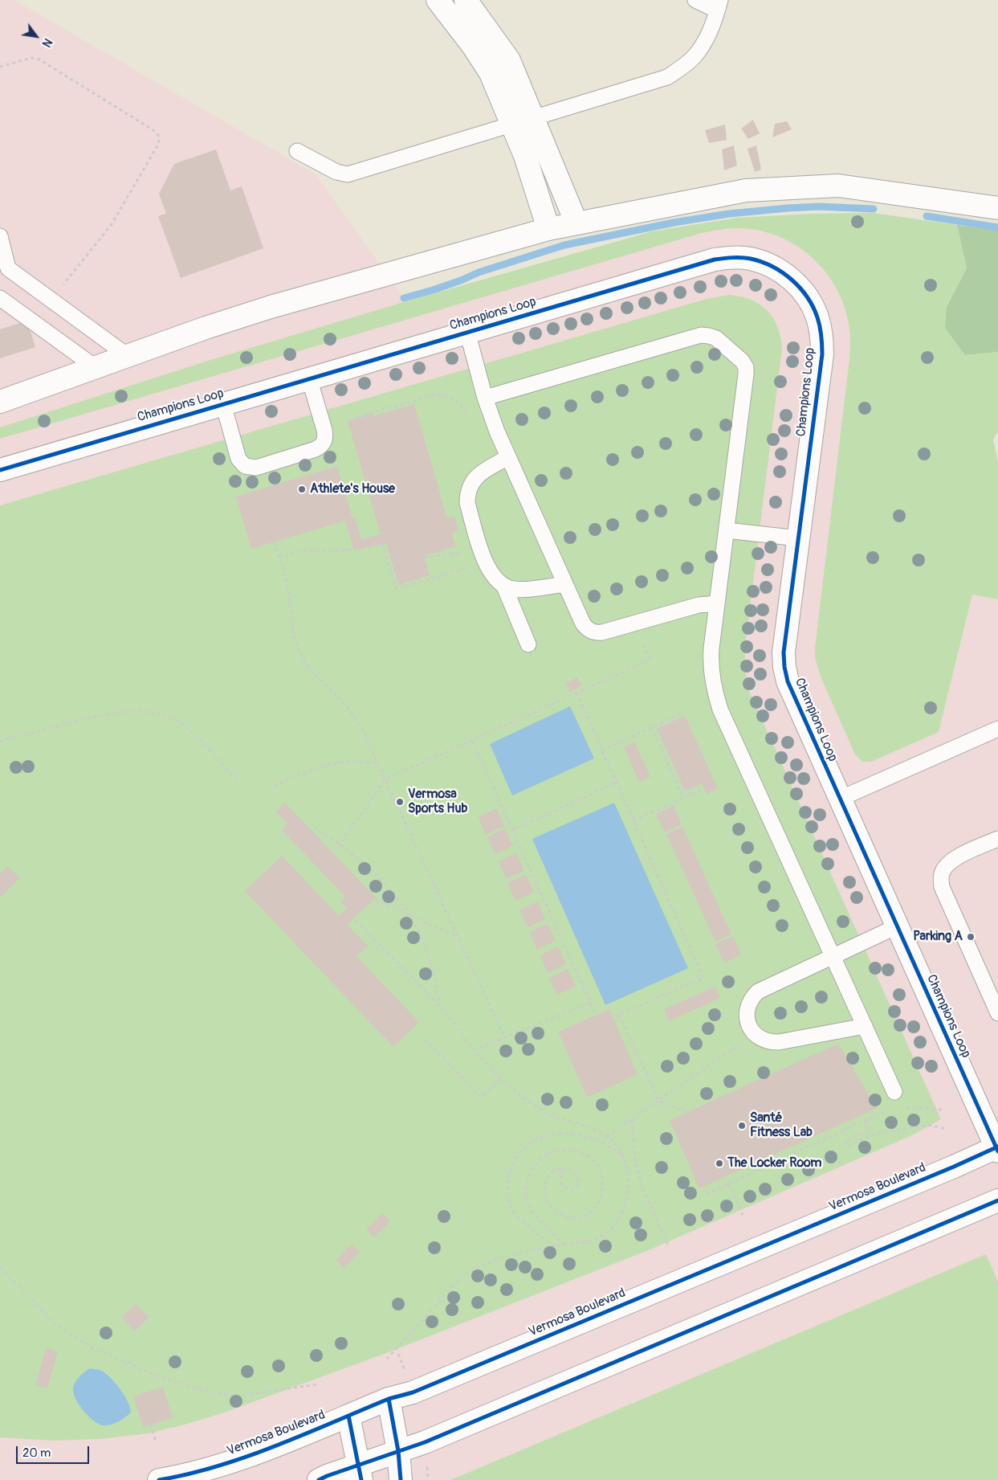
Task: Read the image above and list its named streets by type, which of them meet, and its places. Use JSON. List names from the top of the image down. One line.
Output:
{"streets":{"street":["Champions Loop","Vermosa Boulevard"]},"crossings":[["Champions Loop","Vermosa Boulevard"]],"places":["Athlete's House","Vermosa Sports Hub","Parking A","Santé Fitness Lab","The Locker Room"],"scale_bar":"20 m","north":"bottom right"}
